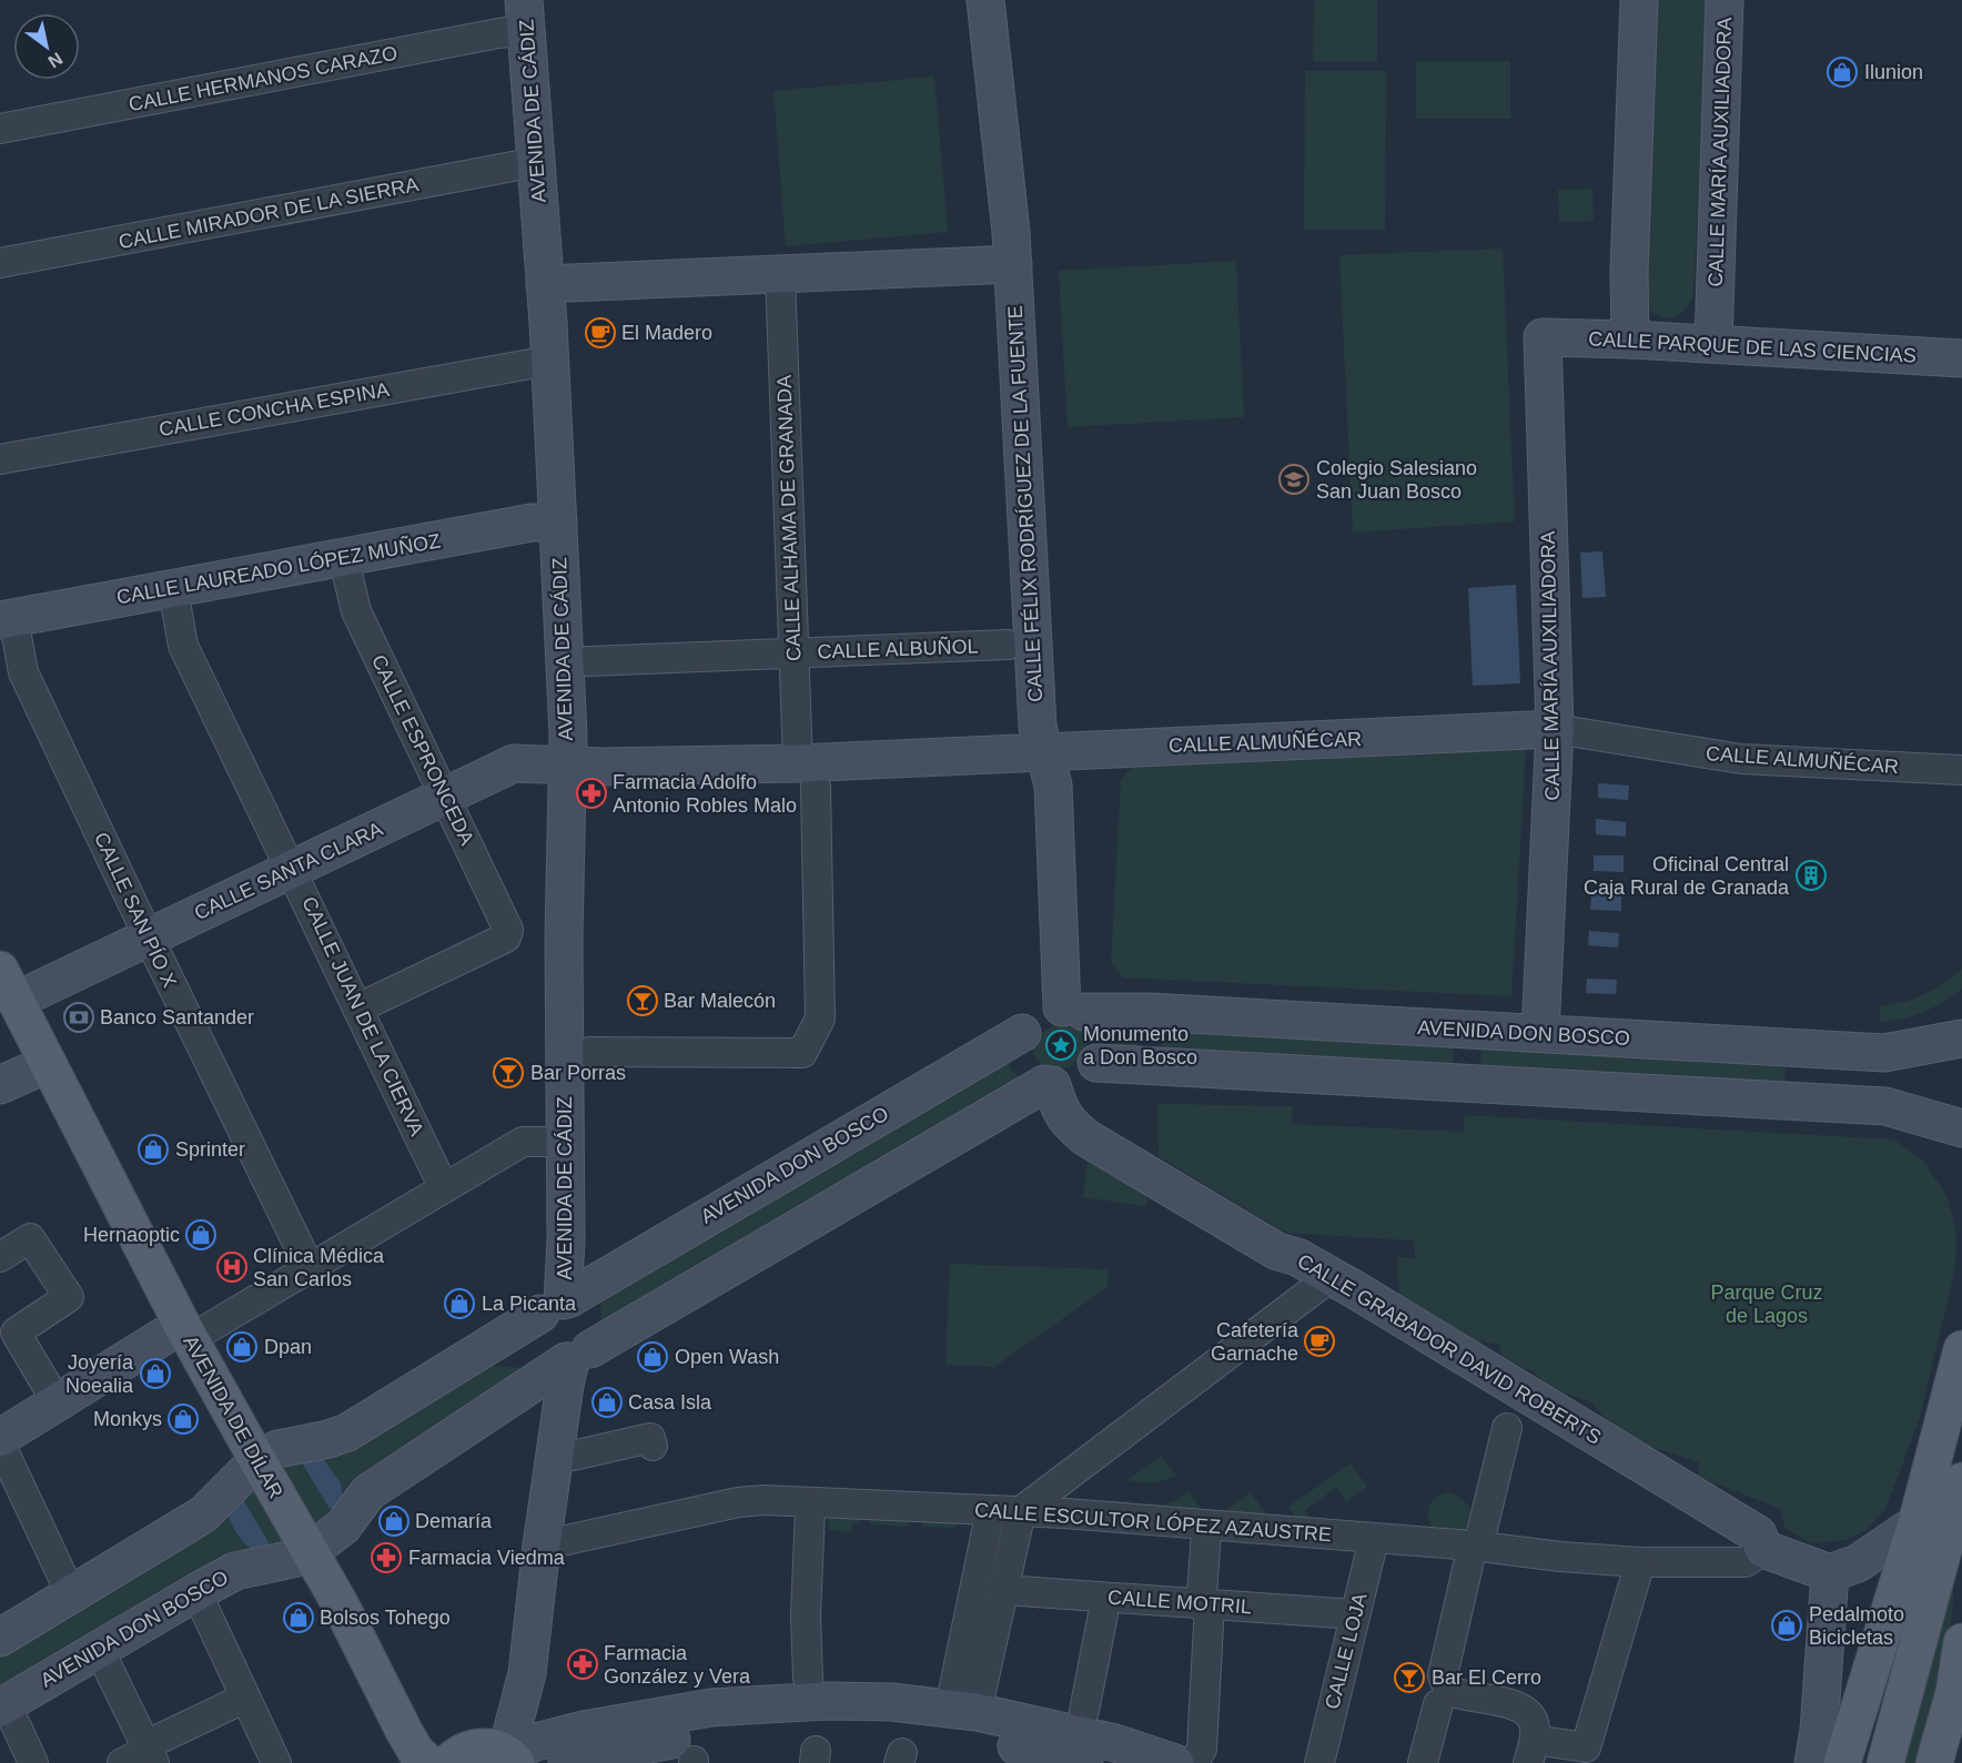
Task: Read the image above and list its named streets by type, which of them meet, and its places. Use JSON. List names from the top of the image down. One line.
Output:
{"streets":{"main road":["AVENIDA DE CÁDIZ","CALLE MARÍA AUXILIADORA","CALLE PARQUE DE LAS CIENCIAS","CALLE FÉLIX RODRÍGUEZ DE LA FUENTE","CALLE LAUREADO LÓPEZ MUÑOZ","CALLE ALMUÑÉCAR","CALLE SANTA CLARA","AVENIDA DON BOSCO","CALLE GRABADOR DAVID ROBERTS","AVENIDA DE DÍLAR"],"street":["CALLE HERMANOS CARAZO","CALLE MIRADOR DE LA SIERRA","CALLE CONCHA ESPINA","CALLE ALHAMA DE GRANADA","CALLE ALBUÑOL","CALLE ESPRONCEDA","CALLE SAN PÍO X","CALLE JUAN DE LA CIERVA","CALLE ESCULTOR LÓPEZ AZAUSTRE","CALLE MOTRIL","CALLE LOJA"]},"crossings":[["CALLE HERMANOS CARAZO","AVENIDA DE CÁDIZ"],["AVENIDA DE CÁDIZ","CALLE MIRADOR DE LA SIERRA"],["AVENIDA DE CÁDIZ","CALLE CONCHA ESPINA"],["AVENIDA DE CÁDIZ","CALLE LAUREADO LÓPEZ MUÑOZ"],["AVENIDA DE CÁDIZ","CALLE ALMUÑÉCAR"],["AVENIDA DE CÁDIZ","CALLE SANTA CLARA"],["AVENIDA DE CÁDIZ","AVENIDA DON BOSCO"],["CALLE MARÍA AUXILIADORA","CALLE PARQUE DE LAS CIENCIAS"],["CALLE MARÍA AUXILIADORA","CALLE ALMUÑÉCAR"],["CALLE MARÍA AUXILIADORA","AVENIDA DON BOSCO"],["CALLE FÉLIX RODRÍGUEZ DE LA FUENTE","CALLE ALMUÑÉCAR"],["CALLE FÉLIX RODRÍGUEZ DE LA FUENTE","AVENIDA DON BOSCO"],["CALLE FÉLIX RODRÍGUEZ DE LA FUENTE","CALLE GRABADOR DAVID ROBERTS"],["CALLE ALHAMA DE GRANADA","CALLE ALBUÑOL"],["CALLE ALHAMA DE GRANADA","CALLE ALMUÑÉCAR"],["CALLE LAUREADO LÓPEZ MUÑOZ","CALLE ESPRONCEDA"],["CALLE LAUREADO LÓPEZ MUÑOZ","CALLE SAN PÍO X"],["CALLE LAUREADO LÓPEZ MUÑOZ","CALLE JUAN DE LA CIERVA"],["CALLE ALMUÑÉCAR","CALLE SANTA CLARA"],["CALLE ESPRONCEDA","CALLE SANTA CLARA"],["CALLE ESPRONCEDA","CALLE JUAN DE LA CIERVA"],["CALLE SANTA CLARA","CALLE SAN PÍO X"],["CALLE SANTA CLARA","CALLE JUAN DE LA CIERVA"],["CALLE SANTA CLARA","AVENIDA DE DÍLAR"],["AVENIDA DON BOSCO","CALLE GRABADOR DAVID ROBERTS"],["AVENIDA DON BOSCO","AVENIDA DE DÍLAR"],["CALLE GRABADOR DAVID ROBERTS","CALLE ESCULTOR LÓPEZ AZAUSTRE"],["CALLE ESCULTOR LÓPEZ AZAUSTRE","CALLE LOJA"],["CALLE MOTRIL","CALLE LOJA"]],"parks":["Parque Cruz de Lagos"],"places":{"shop":["Ilunion","Sprinter","Hernaoptic","La Picanta","Dpan","Open Wash","Joyería Noealia","Casa Isla","Monkys","Demaría","Bolsos Tohego","Pedalmoto Bicicletas"],"cafe":["El Madero","Cafetería Garnache"],"school or university":["Colegio Salesiano San Juan Bosco"],"pharmacy":["Farmacia Adolfo Antonio Robles Malo","Farmacia Viedma","Farmacia González y Vera"],"building":["Oficinal Central Caja Rural de Granada"],"bar":["Bar Malecón","Bar Porras","Bar El Cerro"],"bank":["Banco Santander"],"place":["Monumento a Don Bosco"],"hospital":["Clínica Médica San Carlos"]},"north":"bottom right"}
